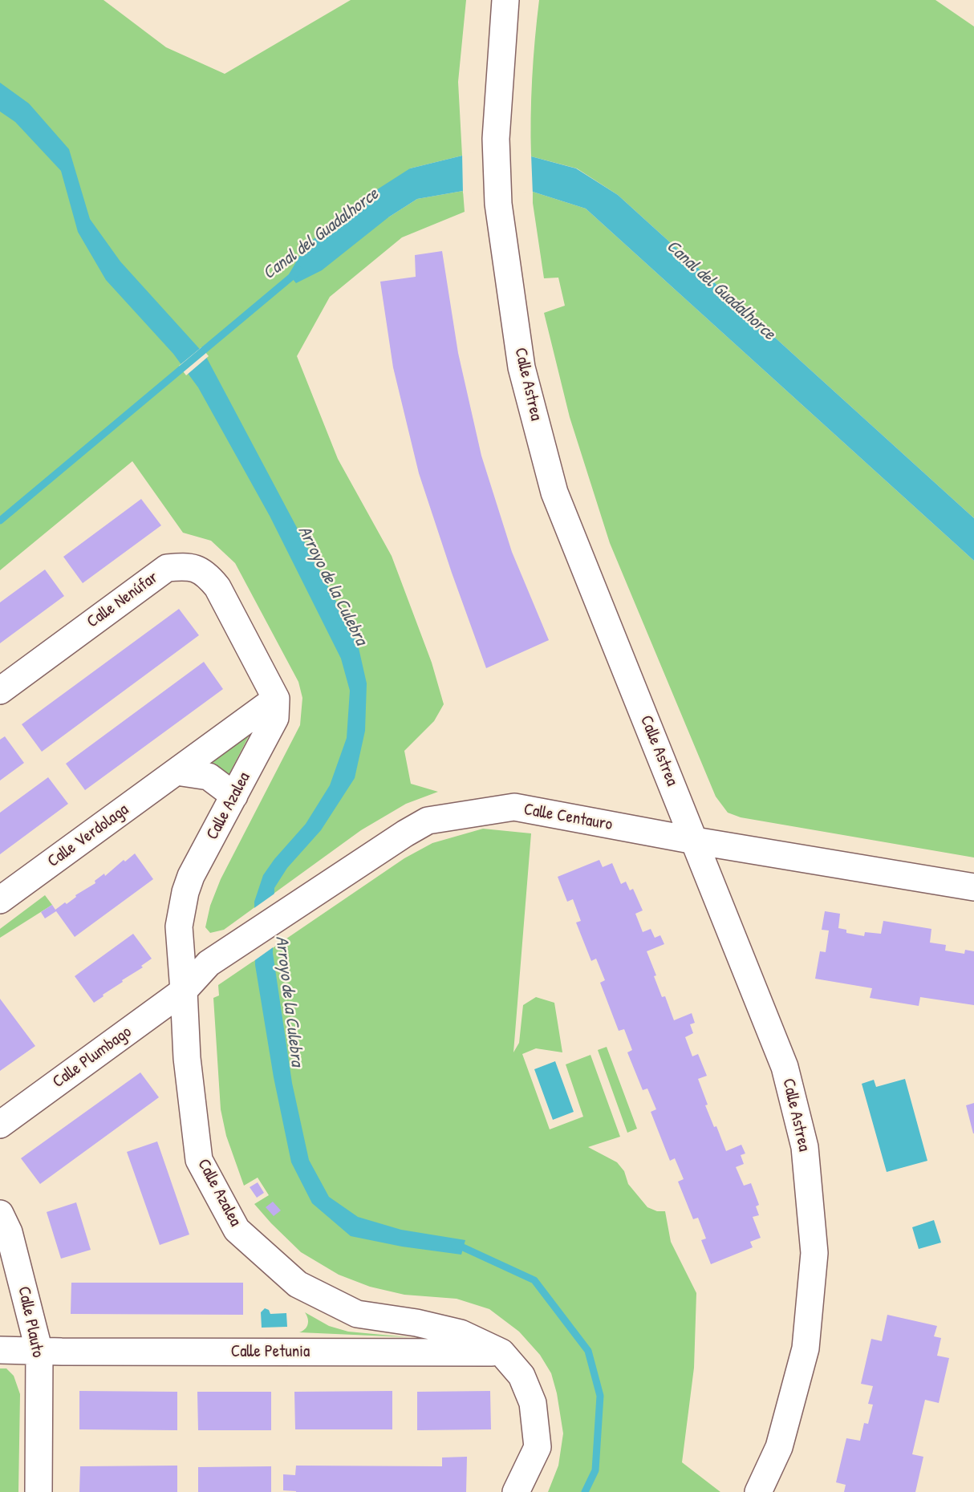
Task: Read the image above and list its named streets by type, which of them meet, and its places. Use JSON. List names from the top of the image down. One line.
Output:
{"streets":{"street":["Calle Astrea","Calle Nenúfar","Calle Azalea","Calle Centauro","Calle Verdolaga","Calle Plumbago","Calle Plauto","Calle Petunia"]},"crossings":[["Calle Astrea","Calle Centauro"],["Calle Nenúfar","Calle Azalea"],["Calle Nenúfar","Calle Verdolaga"],["Calle Azalea","Calle Centauro"],["Calle Azalea","Calle Verdolaga"],["Calle Azalea","Calle Plumbago"],["Calle Azalea","Calle Petunia"],["Calle Centauro","Calle Plumbago"],["Calle Plauto","Calle Petunia"]],"water":["Canal del Guadalhorce","Arroyo de la Culebra"]}
